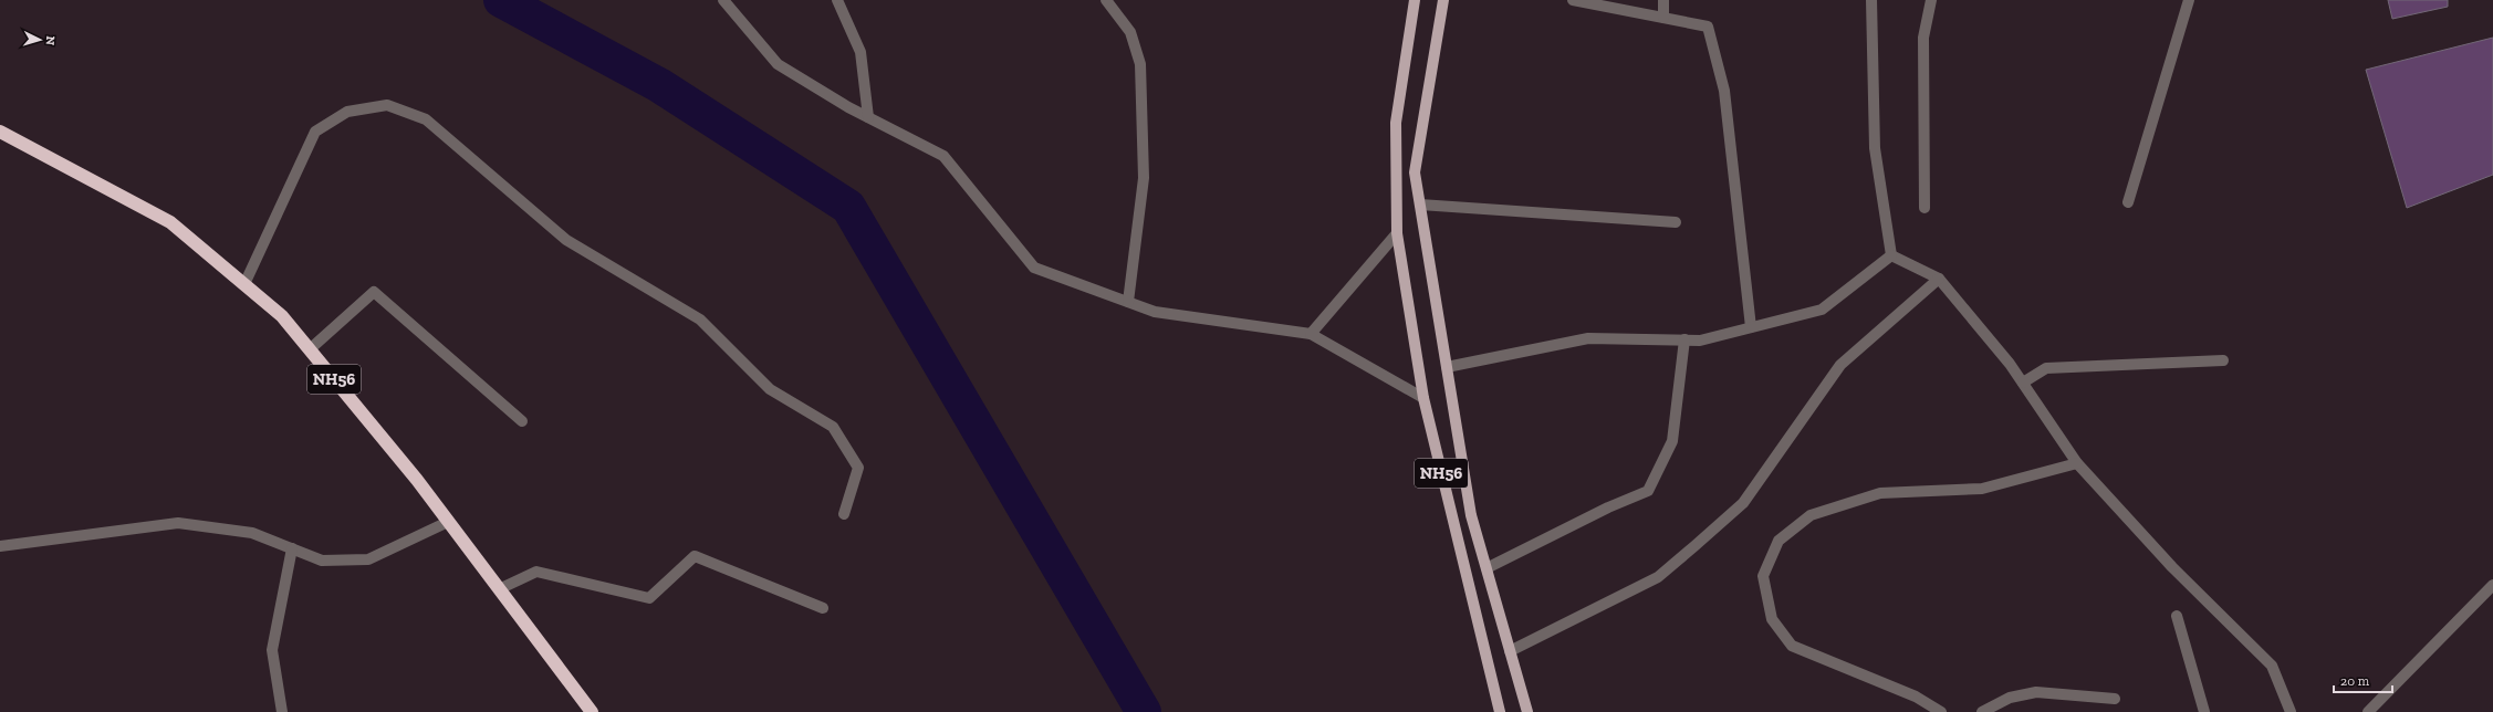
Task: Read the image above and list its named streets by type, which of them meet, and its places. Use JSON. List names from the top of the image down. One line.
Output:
{"streets":{"highway":["NH56"]},"scale_bar":"20 m","north":"right"}
